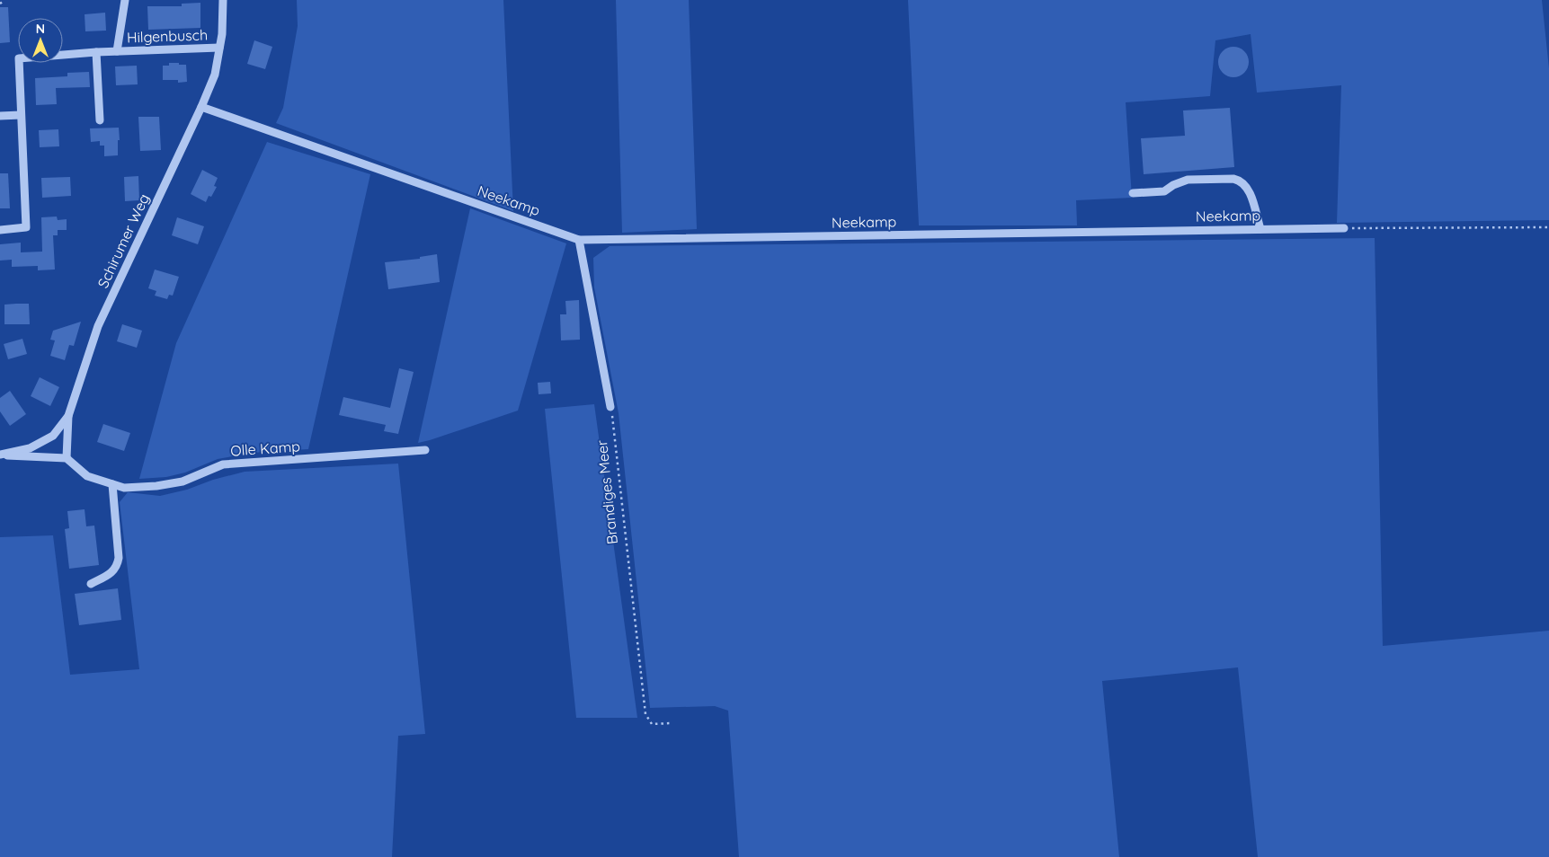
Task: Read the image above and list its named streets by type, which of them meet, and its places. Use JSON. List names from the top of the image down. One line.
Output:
{"streets":{"street":["Hilgenbusch","Neekamp","Schirumer Weg","Olle Kamp"],"path":["Brandiges Meer"]},"crossings":[["Hilgenbusch","Schirumer Weg"],["Neekamp","Schirumer Weg"]],"north":"top"}
